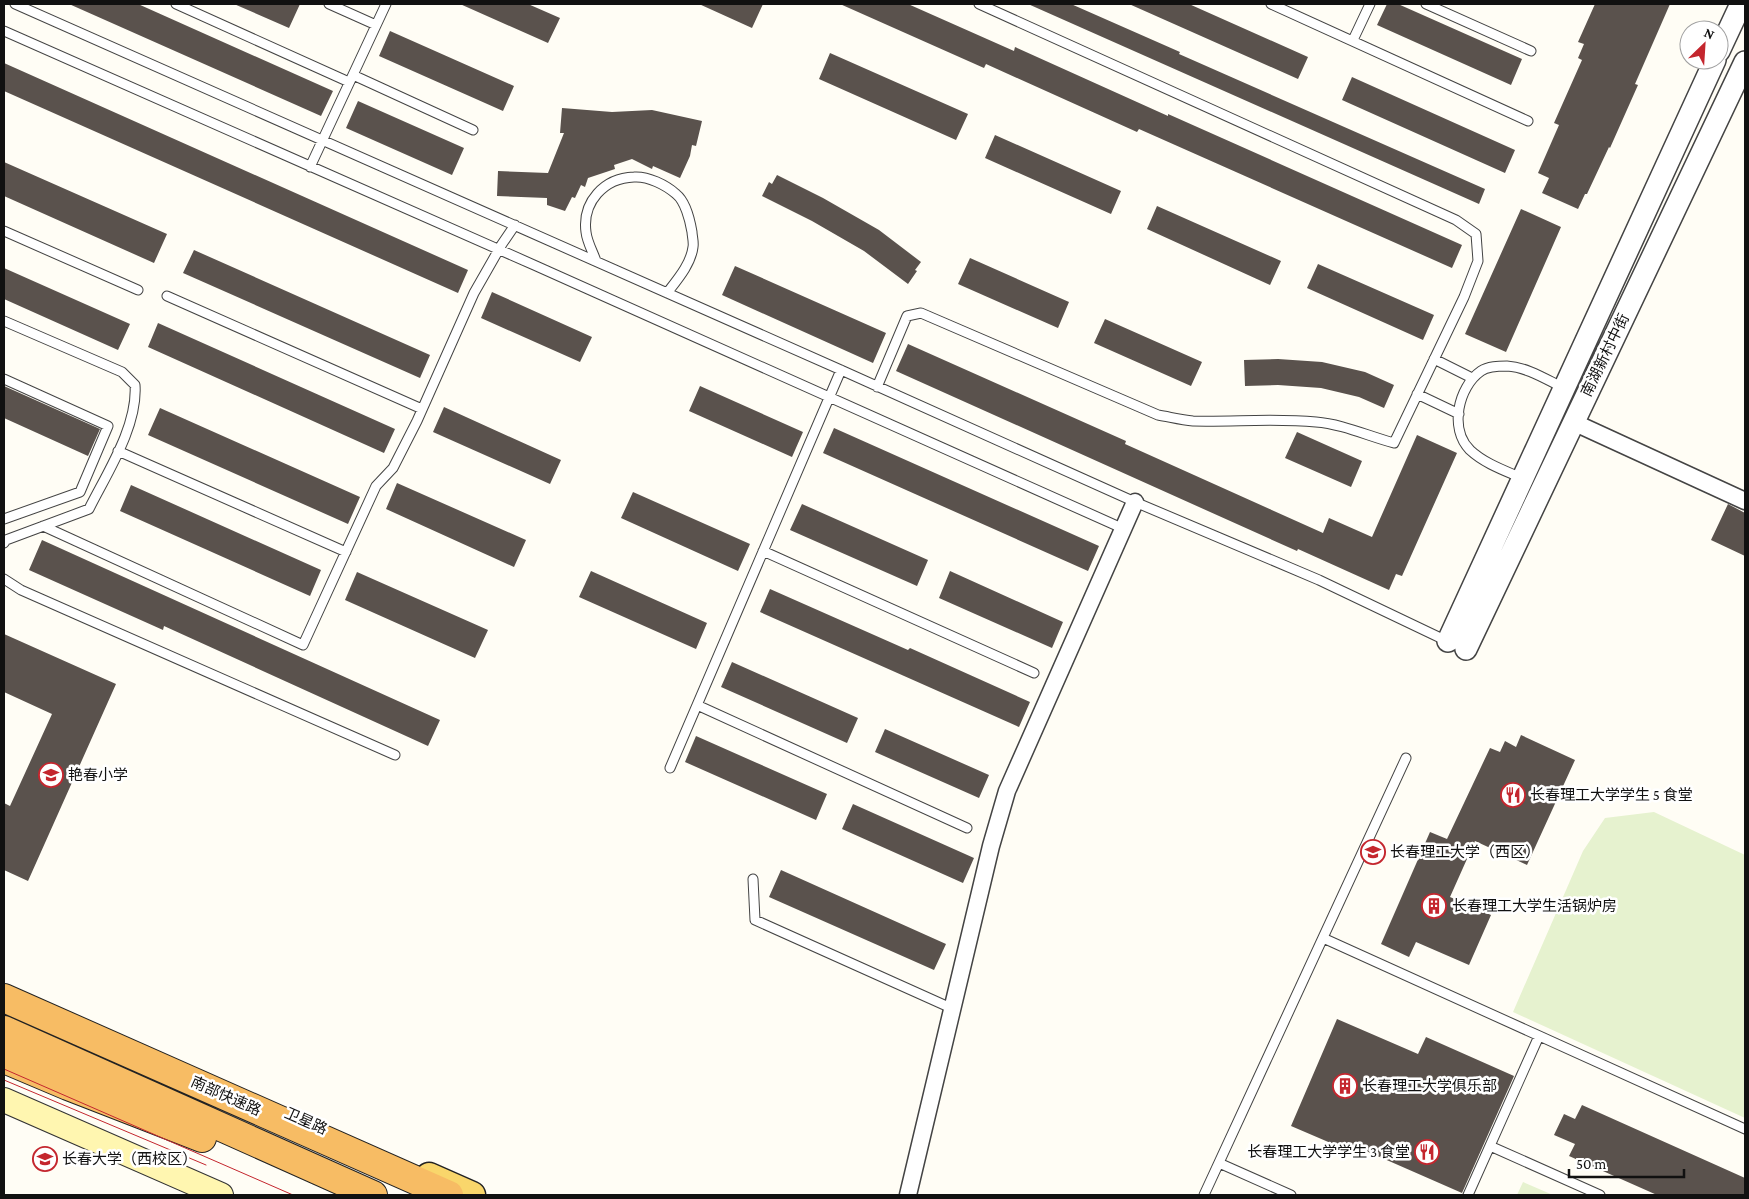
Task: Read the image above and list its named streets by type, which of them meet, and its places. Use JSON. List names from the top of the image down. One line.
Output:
{"streets":{"highway":["南部快速路"],"main road":["卫星路"],"street":["南湖新村中街"]},"places":{"school or university":["艳春小学","长春理工大学（西区）","长春大学（西校区）"],"restaurant":["长春理工大学学生 5 食堂","长春理工大学学生 3 食堂"],"building":["长春理工大学生活锅炉房","长春理工大学俱乐部"]},"scale_bar":"50 m","north":"top right"}
